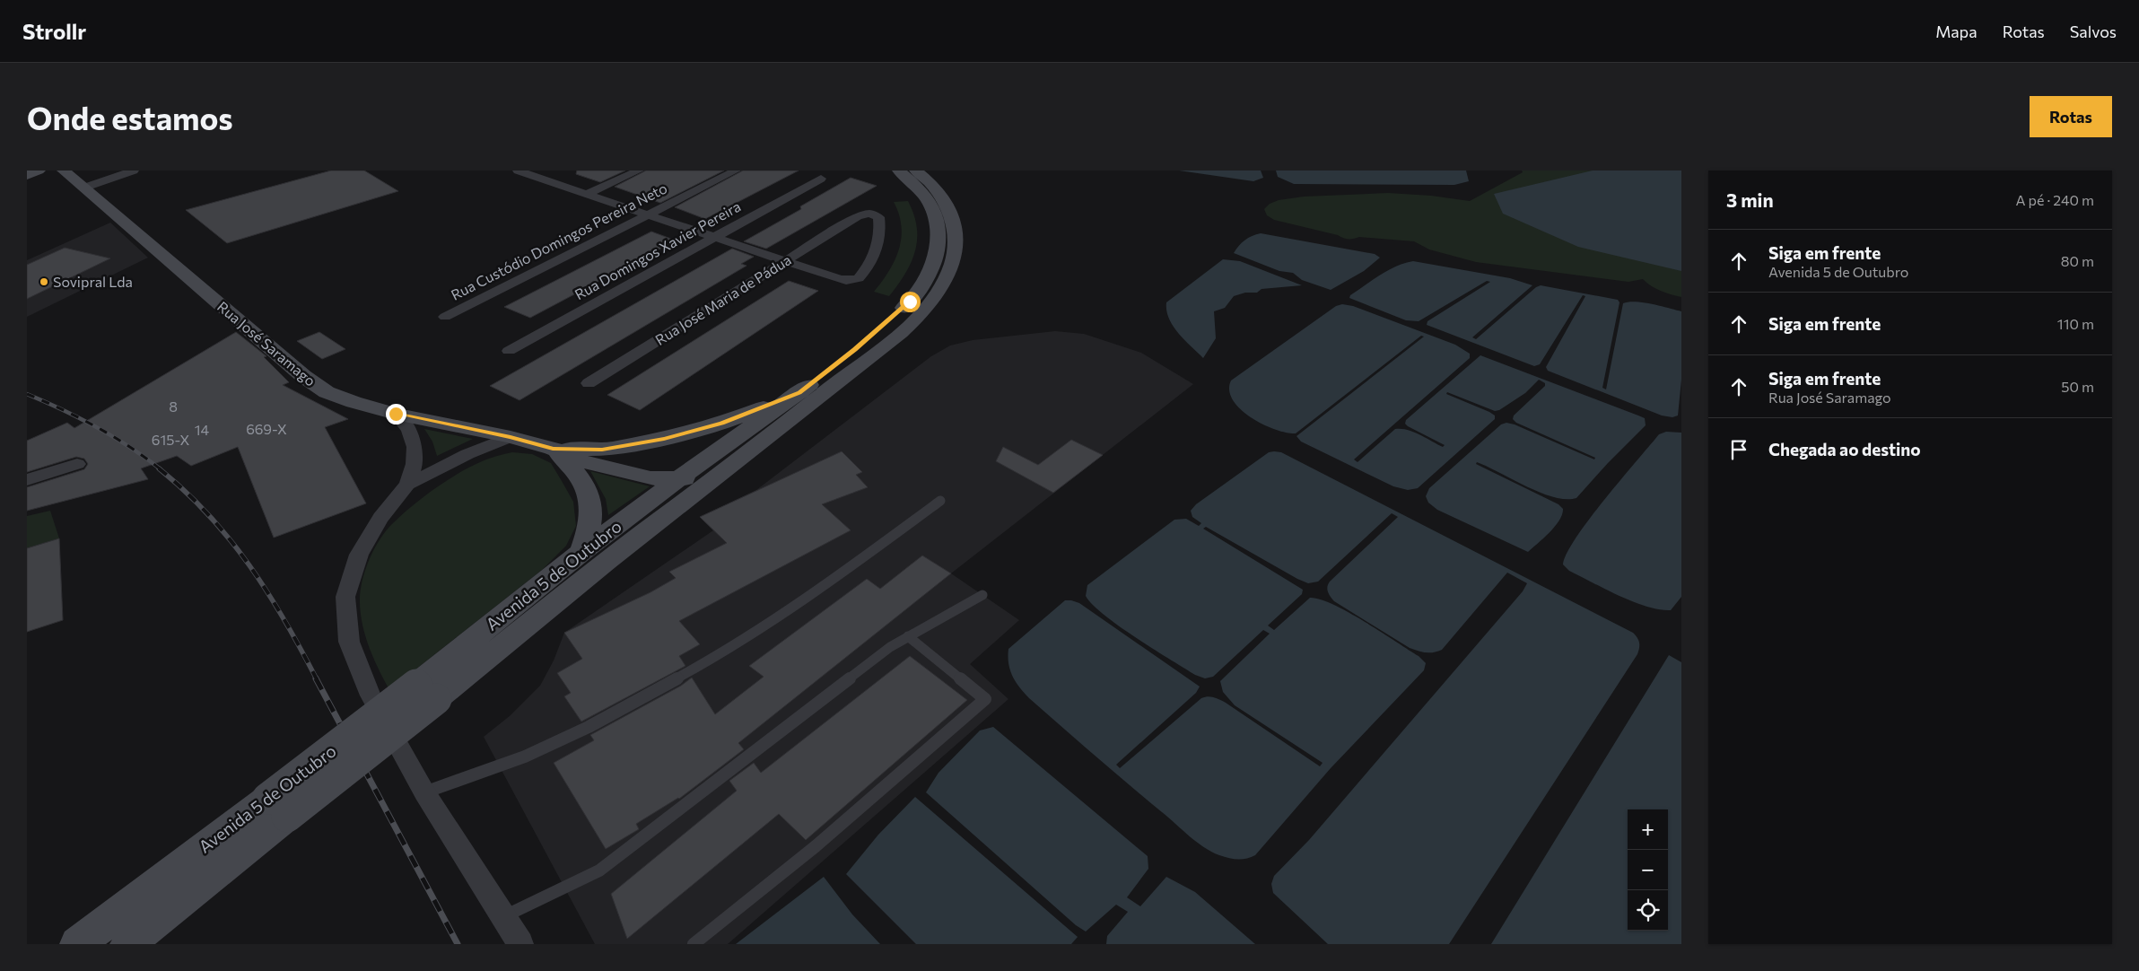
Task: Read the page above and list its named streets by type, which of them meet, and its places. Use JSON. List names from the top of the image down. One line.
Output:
{"streets":{"main road":["Rua José Saramago","Avenida 5 de Outubro"],"street":["Rua Custódio Domingos Pereira Neto","Rua Domingos Xavier Pereira","Rua José Maria de Pádua"]},"places":["Sovipral Lda"],"house_numbers":["8","669-X","14","615-X"],"page":{"header":"Strollr","nav":["Mapa","Rotas","Salvos"],"buttons":"Rotas","title":"Onde estamos","heading":["3 min","A pé · 240 m"],"list":[["Siga em frente","Avenida 5 de Outubro","80 m"],["Siga em frente","110 m"],["Siga em frente","Rua José Saramago","50 m"],"Chegada ao destino"],"map_buttons":["+","−"]}}
